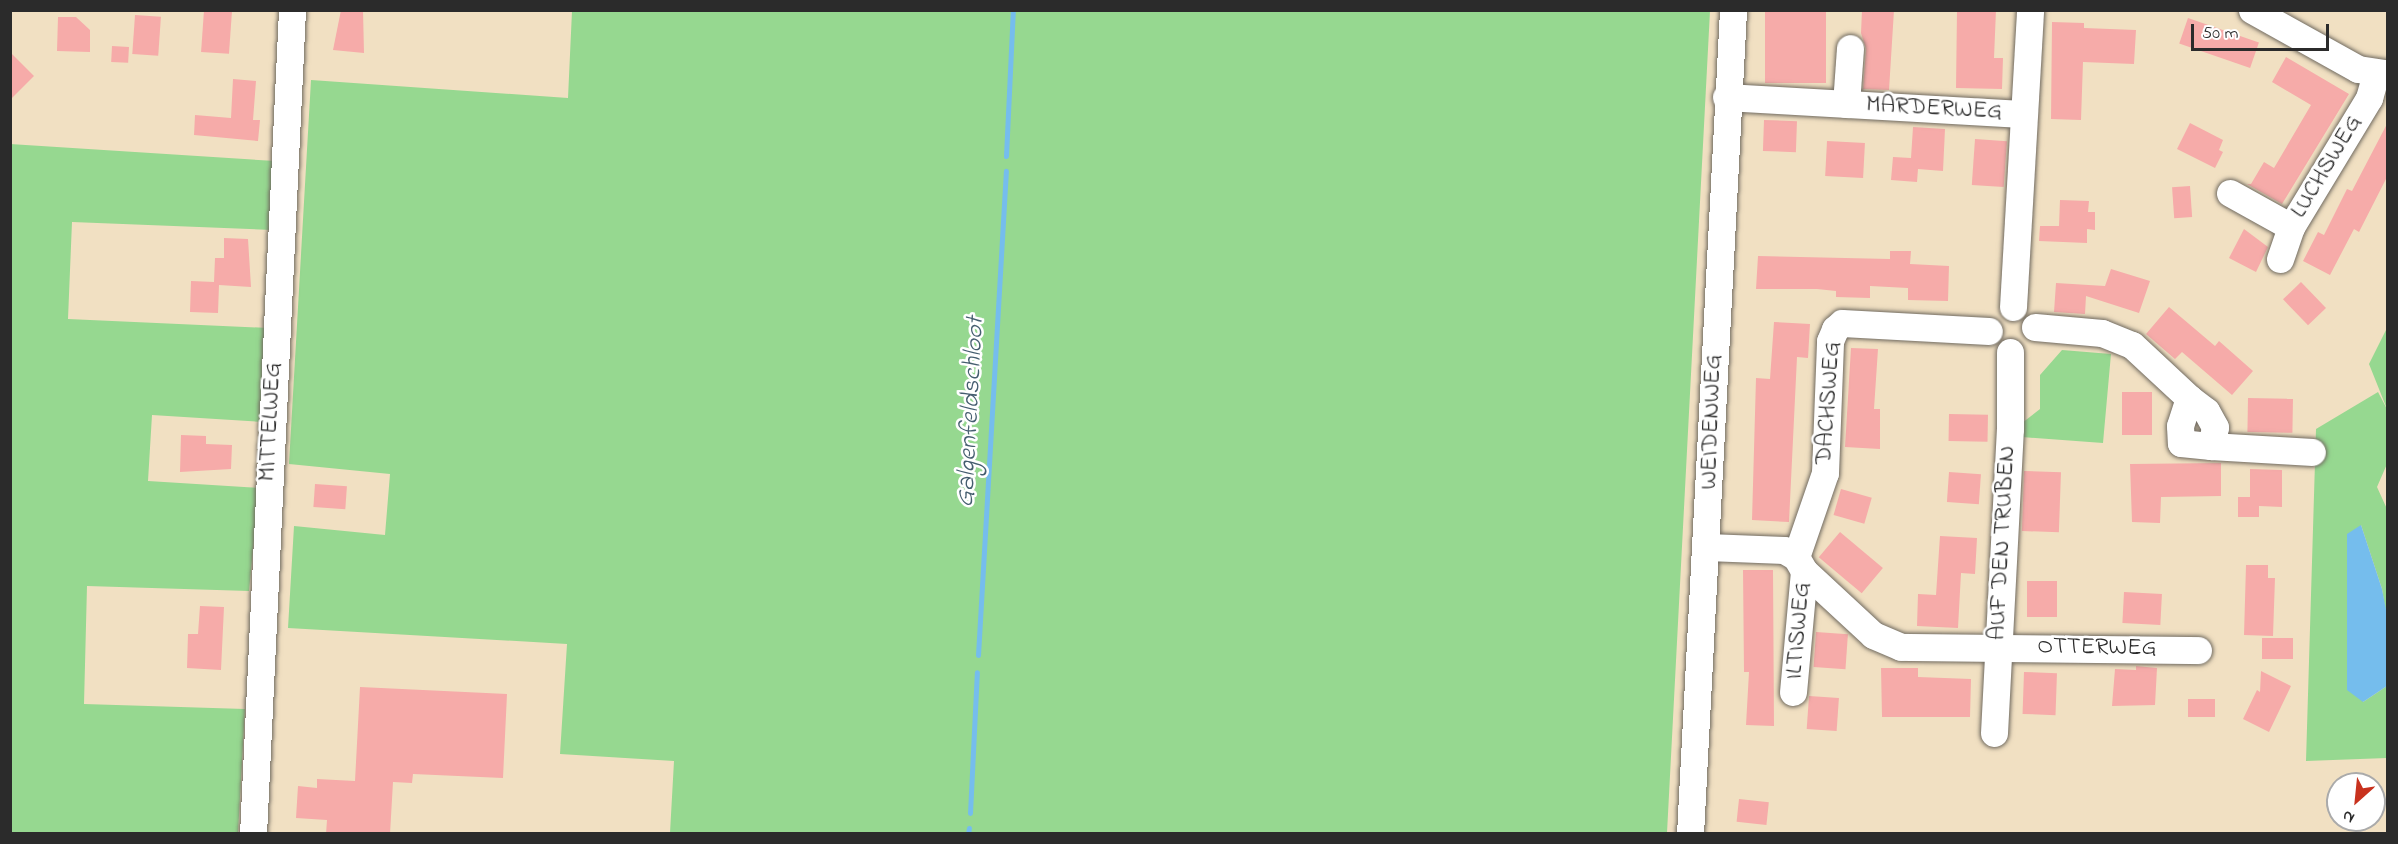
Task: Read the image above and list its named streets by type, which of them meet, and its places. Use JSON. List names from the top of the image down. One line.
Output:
{"streets":{"street":["MARDERWEG","LUCHSWEG","DACHSWEG","MITTELWEG","WEIDENWEG","AUF DEN TRUBEN","ILTISWEG","OTTERWEG"]},"crossings":[["MARDERWEG","WEIDENWEG"],["DACHSWEG","AUF DEN TRUBEN"],["DACHSWEG","ILTISWEG"],["WEIDENWEG","ILTISWEG"],["AUF DEN TRUBEN","ILTISWEG"],["AUF DEN TRUBEN","OTTERWEG"],["ILTISWEG","OTTERWEG"]],"water":["Galgenfeldschloot"],"scale_bar":"50 m","north":"bottom left"}
